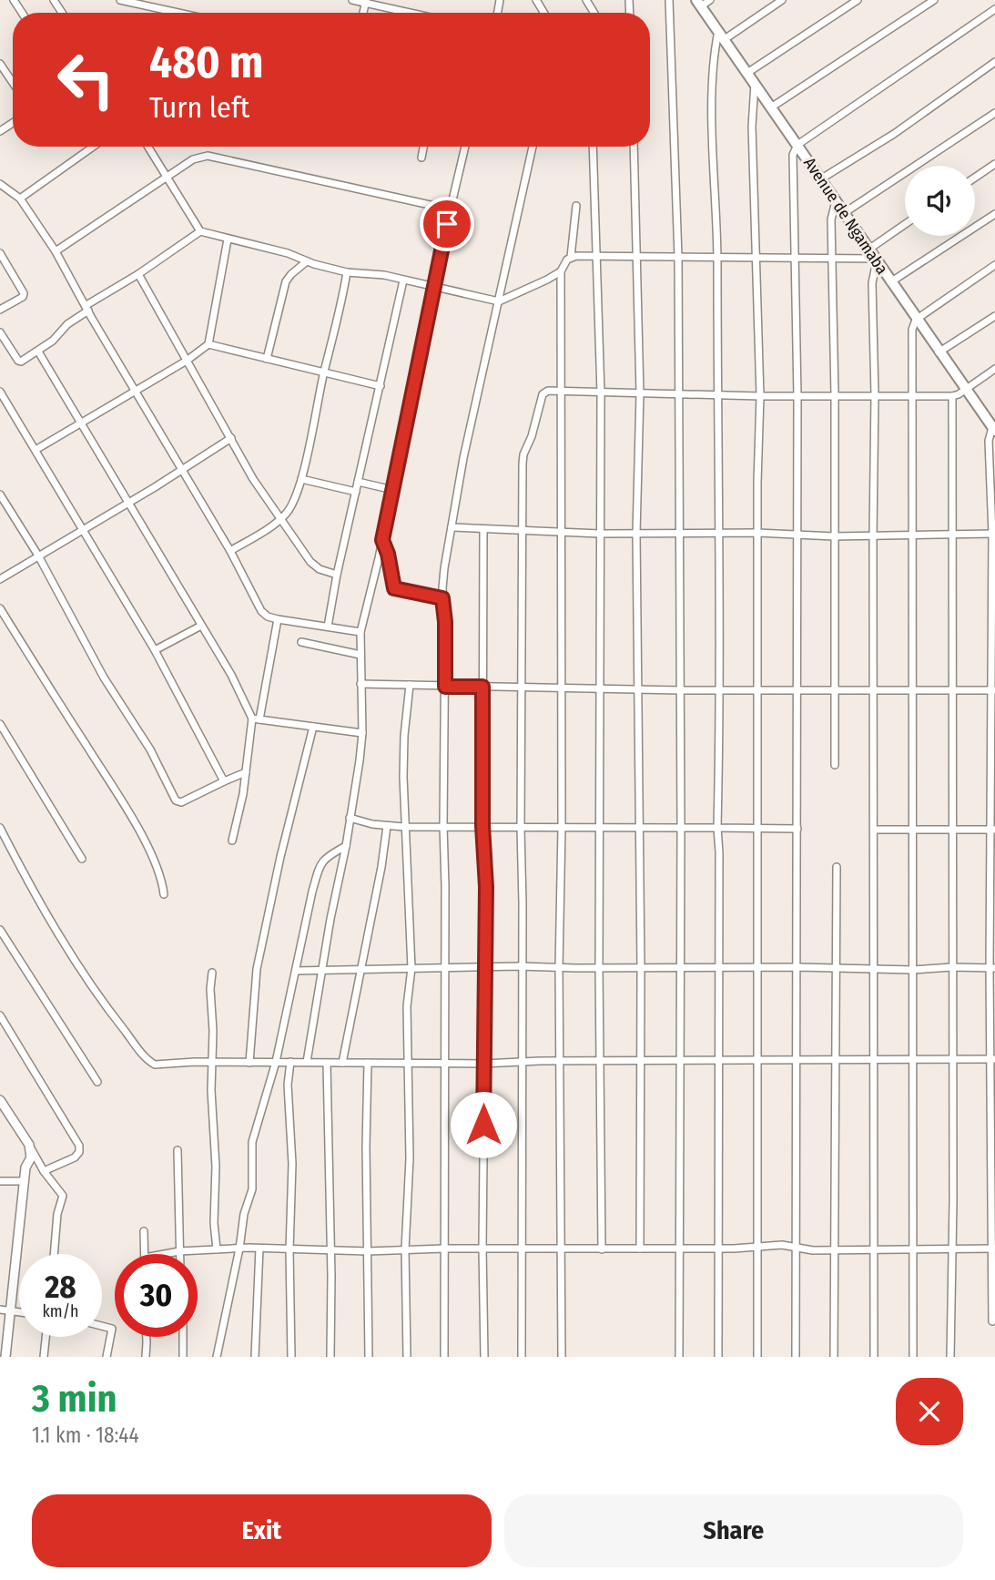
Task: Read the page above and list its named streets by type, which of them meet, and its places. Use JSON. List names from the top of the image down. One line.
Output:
{"streets":{"main road":["Avenue de Ngamaba"]},"page":{"turn":["480 m","Turn left"],"speed":"28 km/h","limit":"30","heading":["3 min","1.1 km · 18:44"],"buttons":["Exit","Share"]}}
